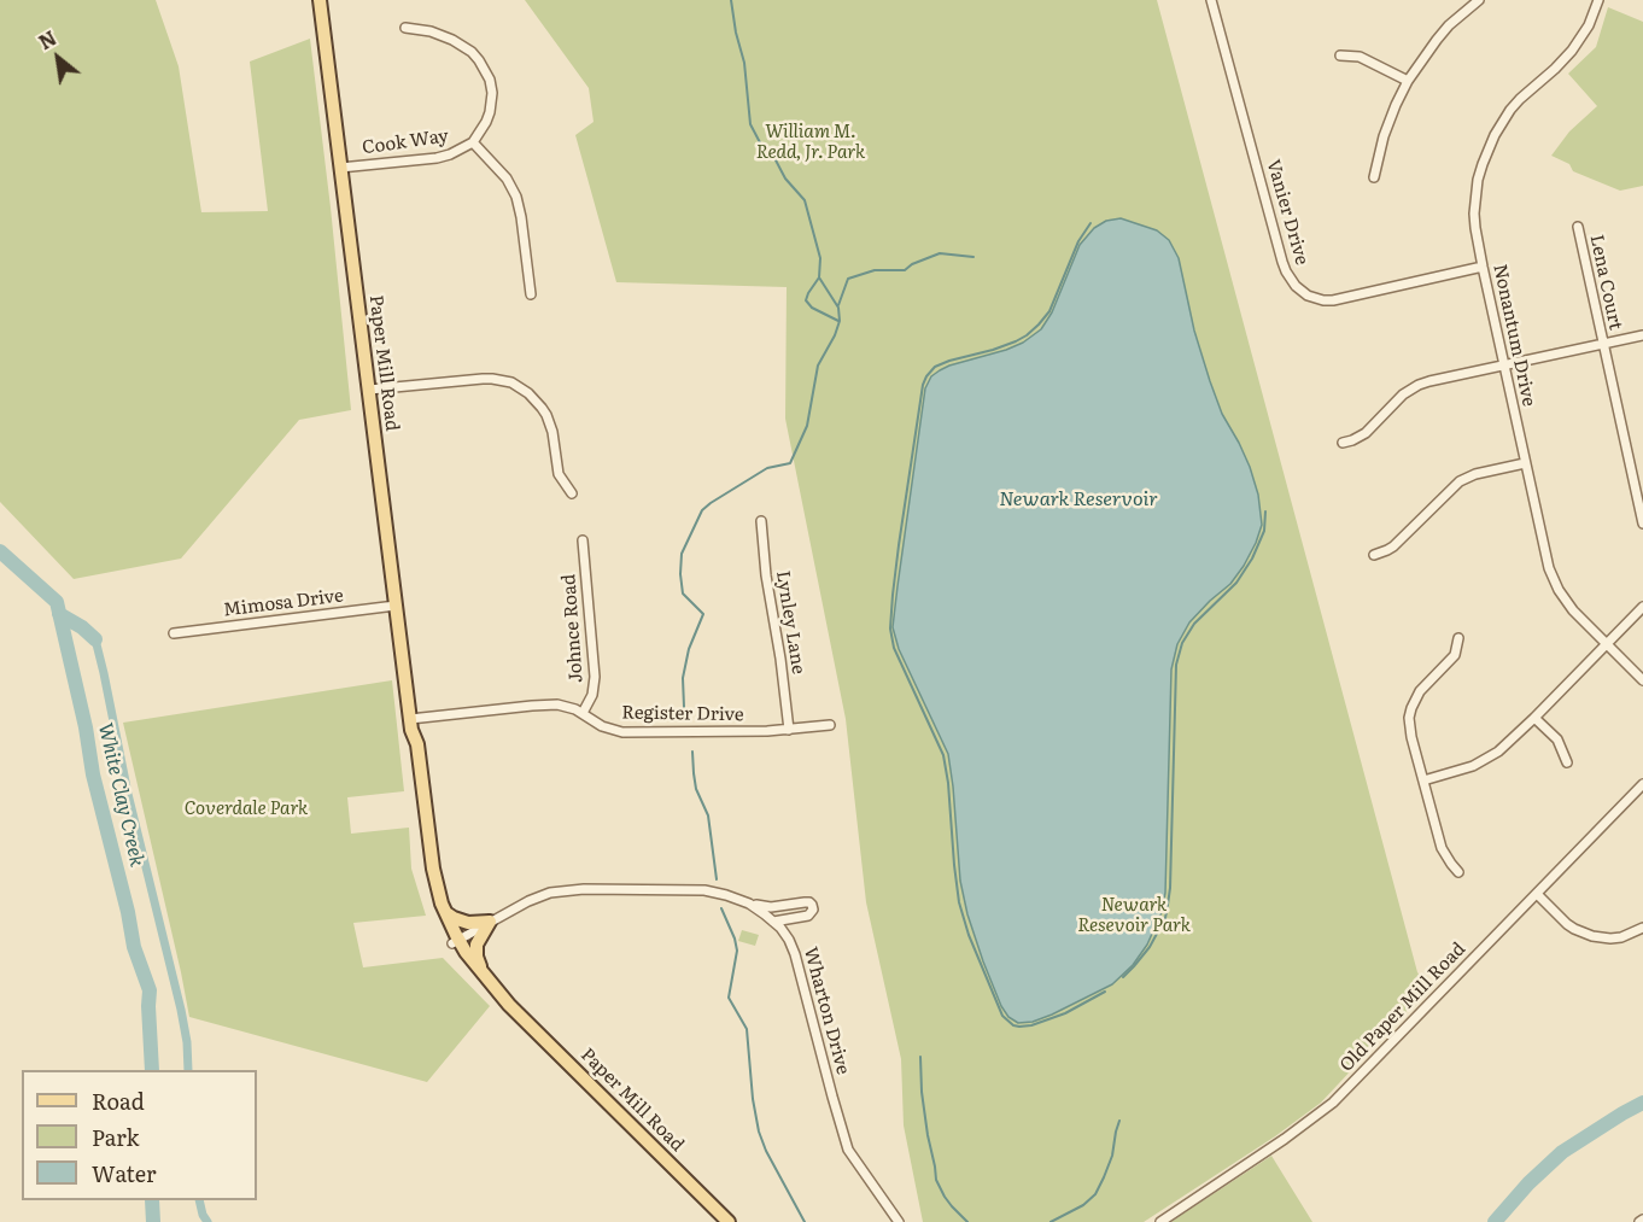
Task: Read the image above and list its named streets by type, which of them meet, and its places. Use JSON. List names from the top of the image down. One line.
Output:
{"streets":{"main road":["Paper Mill Road"],"street":["Cook Way","Vanier Drive","Lena Court","Nonantum Drive","Mimosa Drive","Lynley Lane","Johnce Road","Register Drive","Old Paper Mill Road","Wharton Drive"]},"crossings":[["Cook Way","Paper Mill Road"],["Vanier Drive","Nonantum Drive"],["Paper Mill Road","Mimosa Drive"],["Paper Mill Road","Register Drive"],["Paper Mill Road","Wharton Drive"],["Lynley Lane","Register Drive"],["Johnce Road","Register Drive"]],"water":["Newark Reservoir","White Clay Creek"],"parks":["William M. Redd, Jr. Park","Coverdale Park","Newark Resevoir Park"],"legend":["Road","Park","Water"],"north":"top left"}
